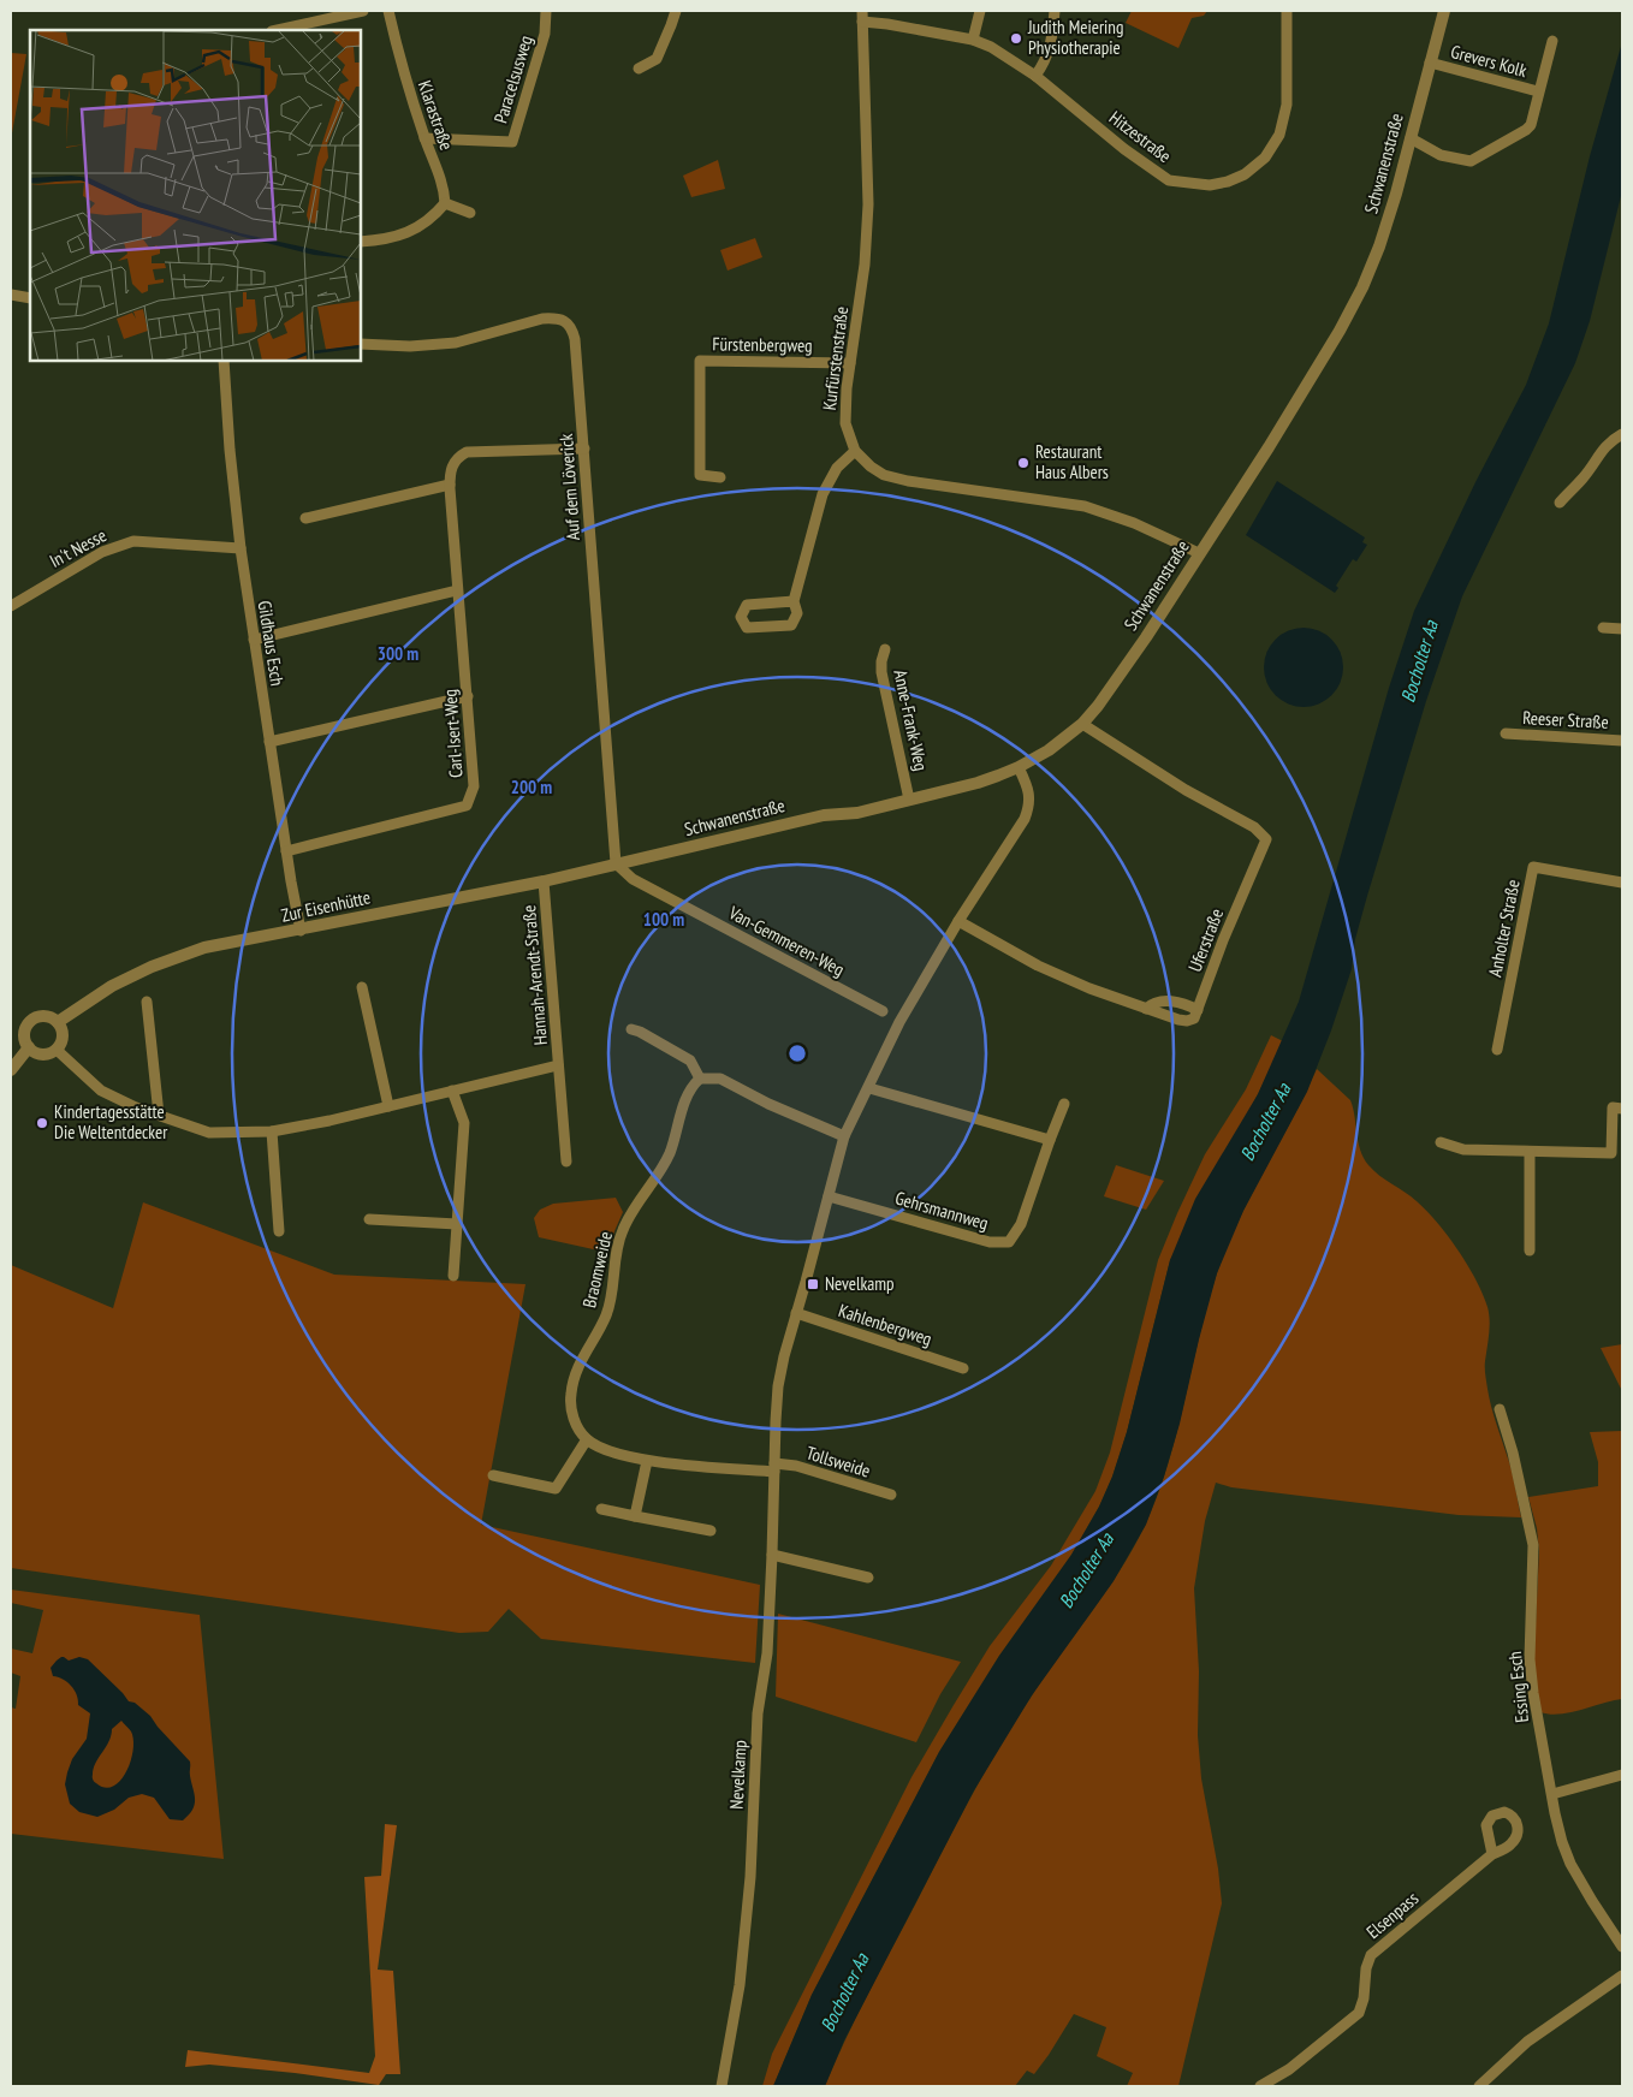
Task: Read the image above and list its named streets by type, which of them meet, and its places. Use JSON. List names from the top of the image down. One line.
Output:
{"streets":{"street":["Grevers Kolk","Paracelsusweg","Klarastraße","Hitzestraße","Schwanenstraße","Fürstenbergweg","Kurfürstenstraße","Auf dem Löverick","In't Nesse","Gildhaus Esch","Anne-Frank-Weg","Reeser Straße","Carl-Isert-Weg","Zur Eisenhütte","Anholter Straße","Uferstraße","Van-Gemmeren-Weg","Hannah-Arendt-Straße","Gehrsmannweg","Braomweide","Kahlenbergweg","Tollsweide","Essing Esch","Nevelkamp","Elsenpass"]},"crossings":[["Grevers Kolk","Schwanenstraße"],["Paracelsusweg","Klarastraße"],["Hitzestraße","Kurfürstenstraße"],["Schwanenstraße","Kurfürstenstraße"],["Schwanenstraße","Auf dem Löverick"],["Schwanenstraße","Anne-Frank-Weg"],["Schwanenstraße","Zur Eisenhütte"],["Schwanenstraße","Uferstraße"],["Schwanenstraße","Van-Gemmeren-Weg"],["Schwanenstraße","Nevelkamp"],["Fürstenbergweg","Kurfürstenstraße"],["Auf dem Löverick","Carl-Isert-Weg"],["Auf dem Löverick","Zur Eisenhütte"],["Auf dem Löverick","Van-Gemmeren-Weg"],["In't Nesse","Gildhaus Esch"],["Gildhaus Esch","Carl-Isert-Weg"],["Gildhaus Esch","Zur Eisenhütte"],["Zur Eisenhütte","Van-Gemmeren-Weg"],["Zur Eisenhütte","Hannah-Arendt-Straße"],["Gehrsmannweg","Nevelkamp"],["Kahlenbergweg","Nevelkamp"],["Tollsweide","Nevelkamp"]],"water":["Bocholter Aa"],"places":{"other":["Judith Meiering Physiotherapie","Restaurant Haus Albers","Kindertagesstätte Die Weltentdecker"],"transit":["Nevelkamp"]},"rings":["300 m","200 m","100 m"]}
